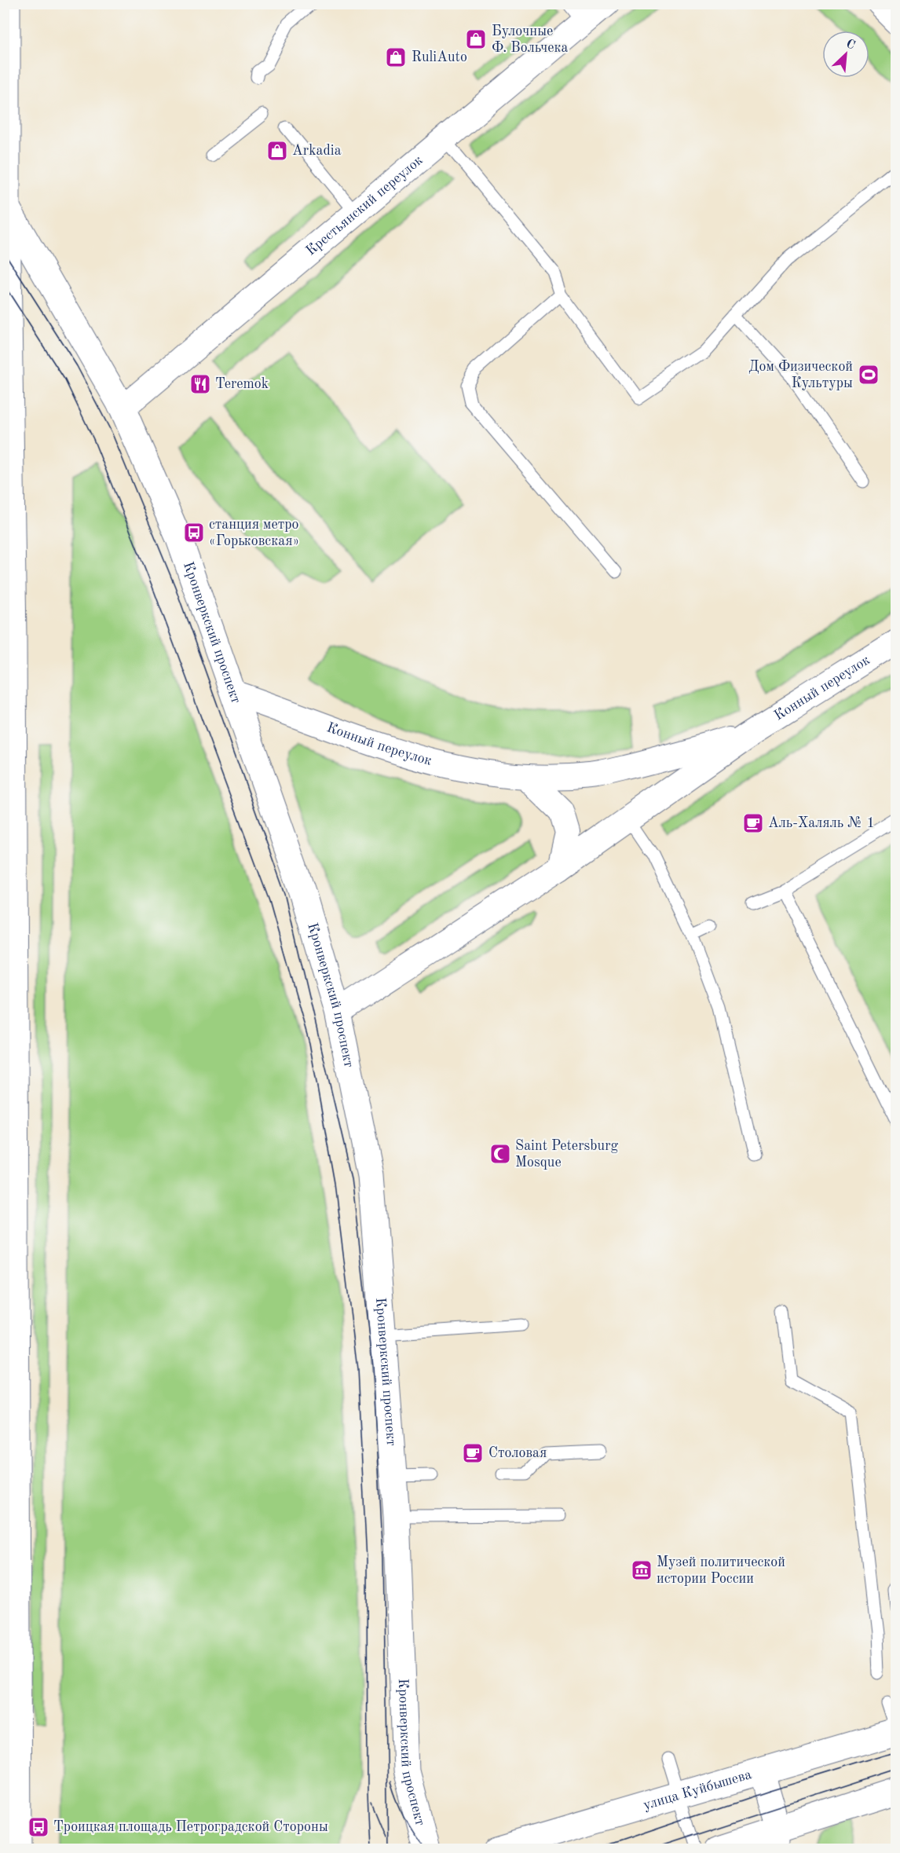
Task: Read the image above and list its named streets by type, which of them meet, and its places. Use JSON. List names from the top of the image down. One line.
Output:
{"streets":{"main road":["Кронверкский проспект","улица Куйбышева"],"street":["Крестьянский переулок","Конный переулок"]},"crossings":[["Крестьянский переулок","Кронверкский проспект"],["Кронверкский проспект","Конный переулок"]],"places":{"shop":["Булочные Ф. Вольчека","RuliAuto","Arkadia"],"sports":["Дом Физической Культуры"],"restaurant":["Teremok"],"bus stop":["станция метро «Горьковская»","Троицкая площадь Петроградской Стороны"],"cafe":["Аль-Халяль № 1","Столовая"],"mosque":["Saint Petersburg Mosque"],"museum":["Музей политической истории России"]},"north":"top right"}
